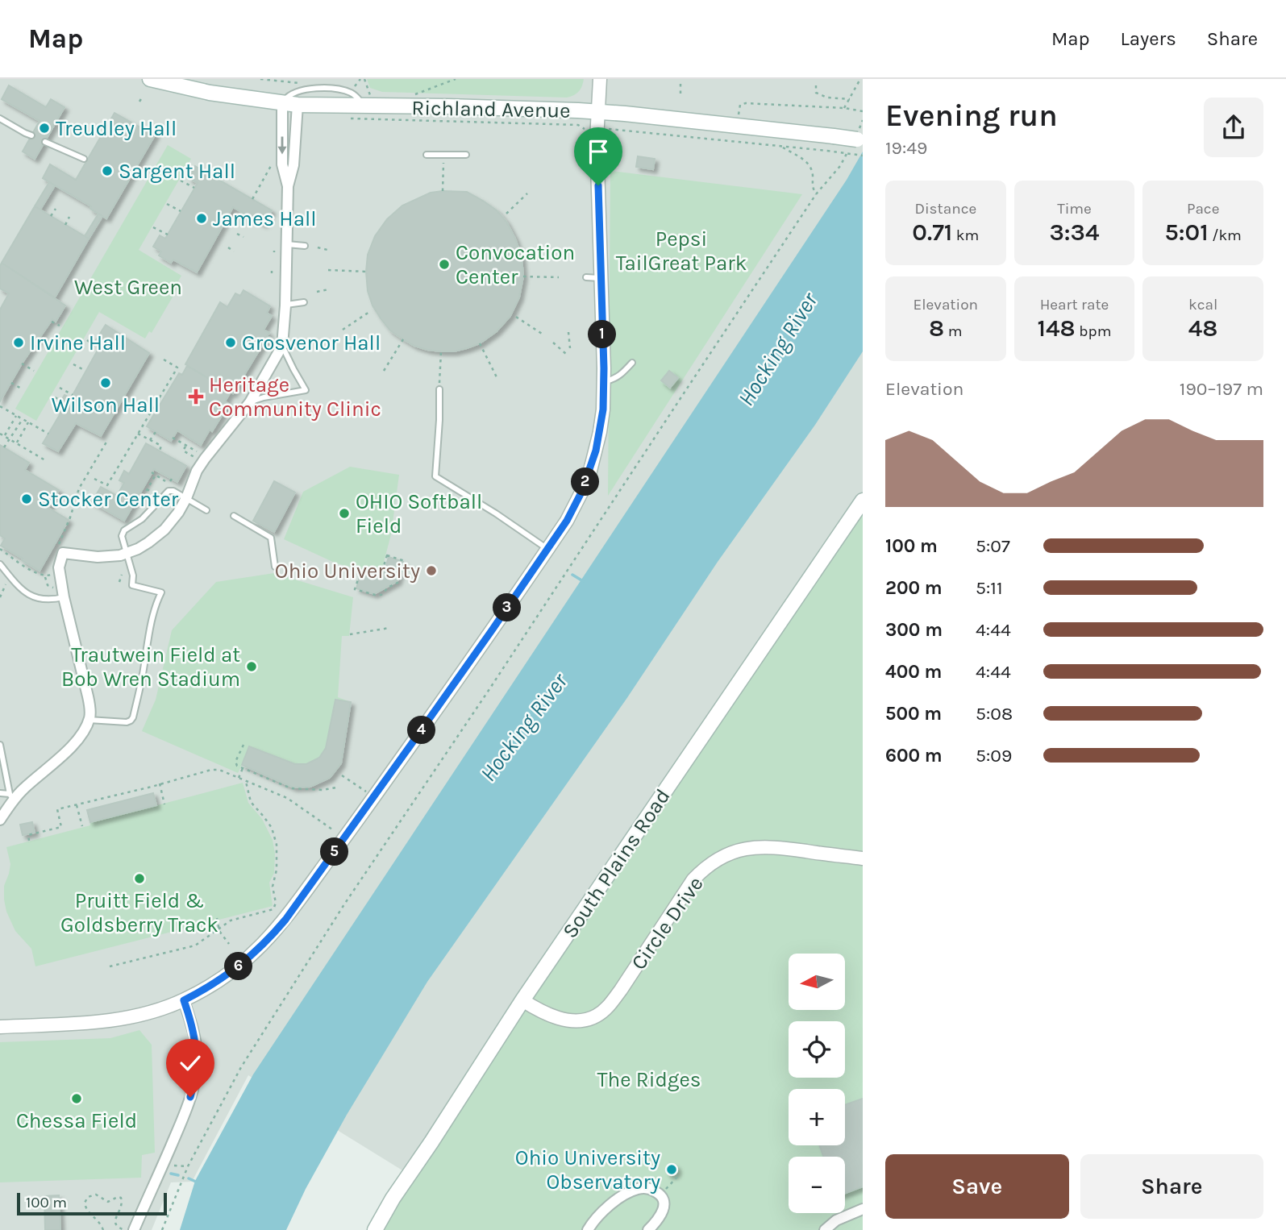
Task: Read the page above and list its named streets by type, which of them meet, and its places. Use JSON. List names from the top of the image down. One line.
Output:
{"streets":{"main road":["Richland Avenue","South Plains Road"],"street":["Circle Drive"]},"crossings":[["South Plains Road","Circle Drive"]],"water":["Hocking River"],"parks":["Pepsi TailGreat Park","West Green","The Ridges"],"places":{"other":["Treudley Hall","Sargent Hall","James Hall","Convocation Center","Irvine Hall","Grosvenor Hall","Wilson Hall","Stocker Center","OHIO Softball Field","Ohio University","Trautwein Field at Bob Wren Stadium","Pruitt Field & Goldsberry Track","Chessa Field","Ohio University Observatory"],"health":["Heritage Community Clinic"]},"scale_bar":"100 m","north":"left","page":{"header":"Map","nav":["Map","Layers","Share"],"heading":["Evening run","19:49"],"stats":[["Distance","0.71 km"],["Time","3:34"],["Pace","5:01 /km"],["Elevation","8 m"],["Heart rate","148 bpm"],["kcal","48"]],"pins":["1","2","3","4","5","6"],"chart":["Elevation","190–197 m"],"list":[{"name":"100 m","note":"5:07"},{"name":"200 m","note":"5:11"},{"name":"300 m","note":"4:44"},{"name":"400 m","note":"4:44"},{"name":"500 m","note":"5:08"},{"name":"600 m","note":"5:09"}],"map_buttons":["+","−"],"buttons":["Save","Share"],"scale":"100 m"}}
